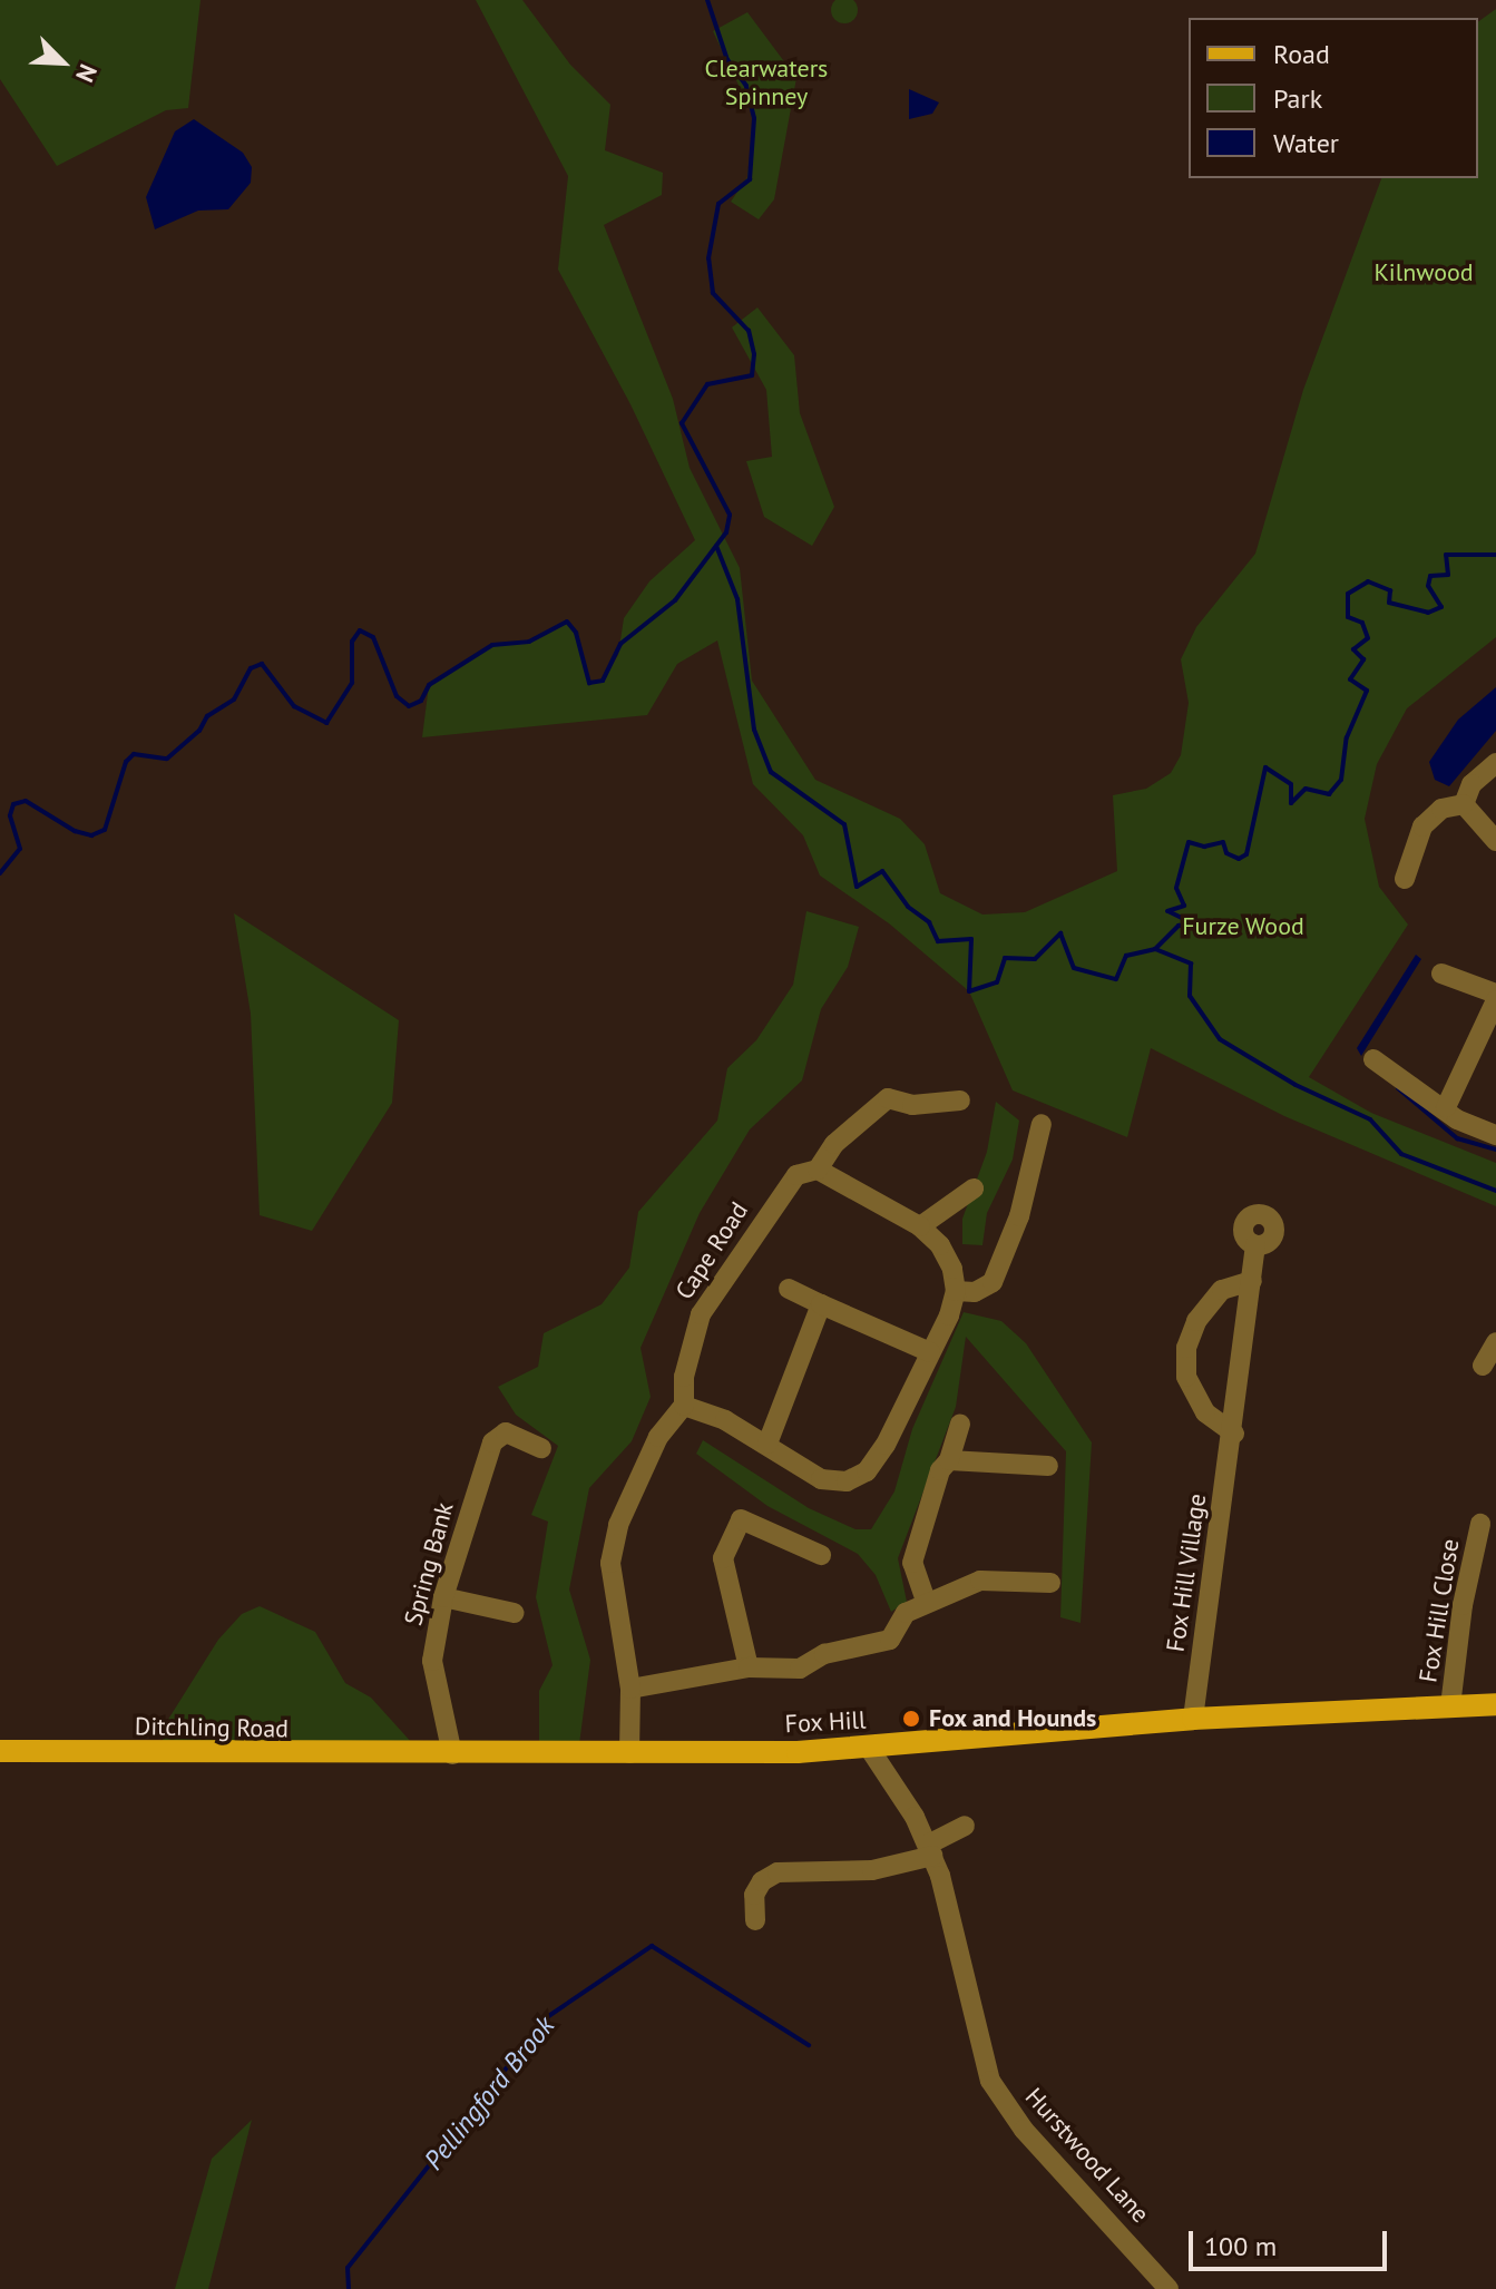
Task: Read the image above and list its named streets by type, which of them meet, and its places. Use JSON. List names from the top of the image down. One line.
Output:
{"streets":{"main road":["Fox Hill","Ditchling Road"],"street":["Cape Road","Spring Bank","Fox Hill Village","Fox Hill Close","Hurstwood Lane"]},"crossings":[["Spring Bank","Fox Hill"],["Fox Hill Village","Fox Hill"],["Fox Hill Close","Fox Hill"],["Fox Hill","Ditchling Road"],["Fox Hill","Hurstwood Lane"]],"water":["Pellingford Brook"],"parks":["Clearwaters Spinney","Kilnwood","Furze Wood"],"places":["Fox and Hounds"],"legend":["Road","Park","Water"],"scale_bar":"100 m","north":"bottom right"}
